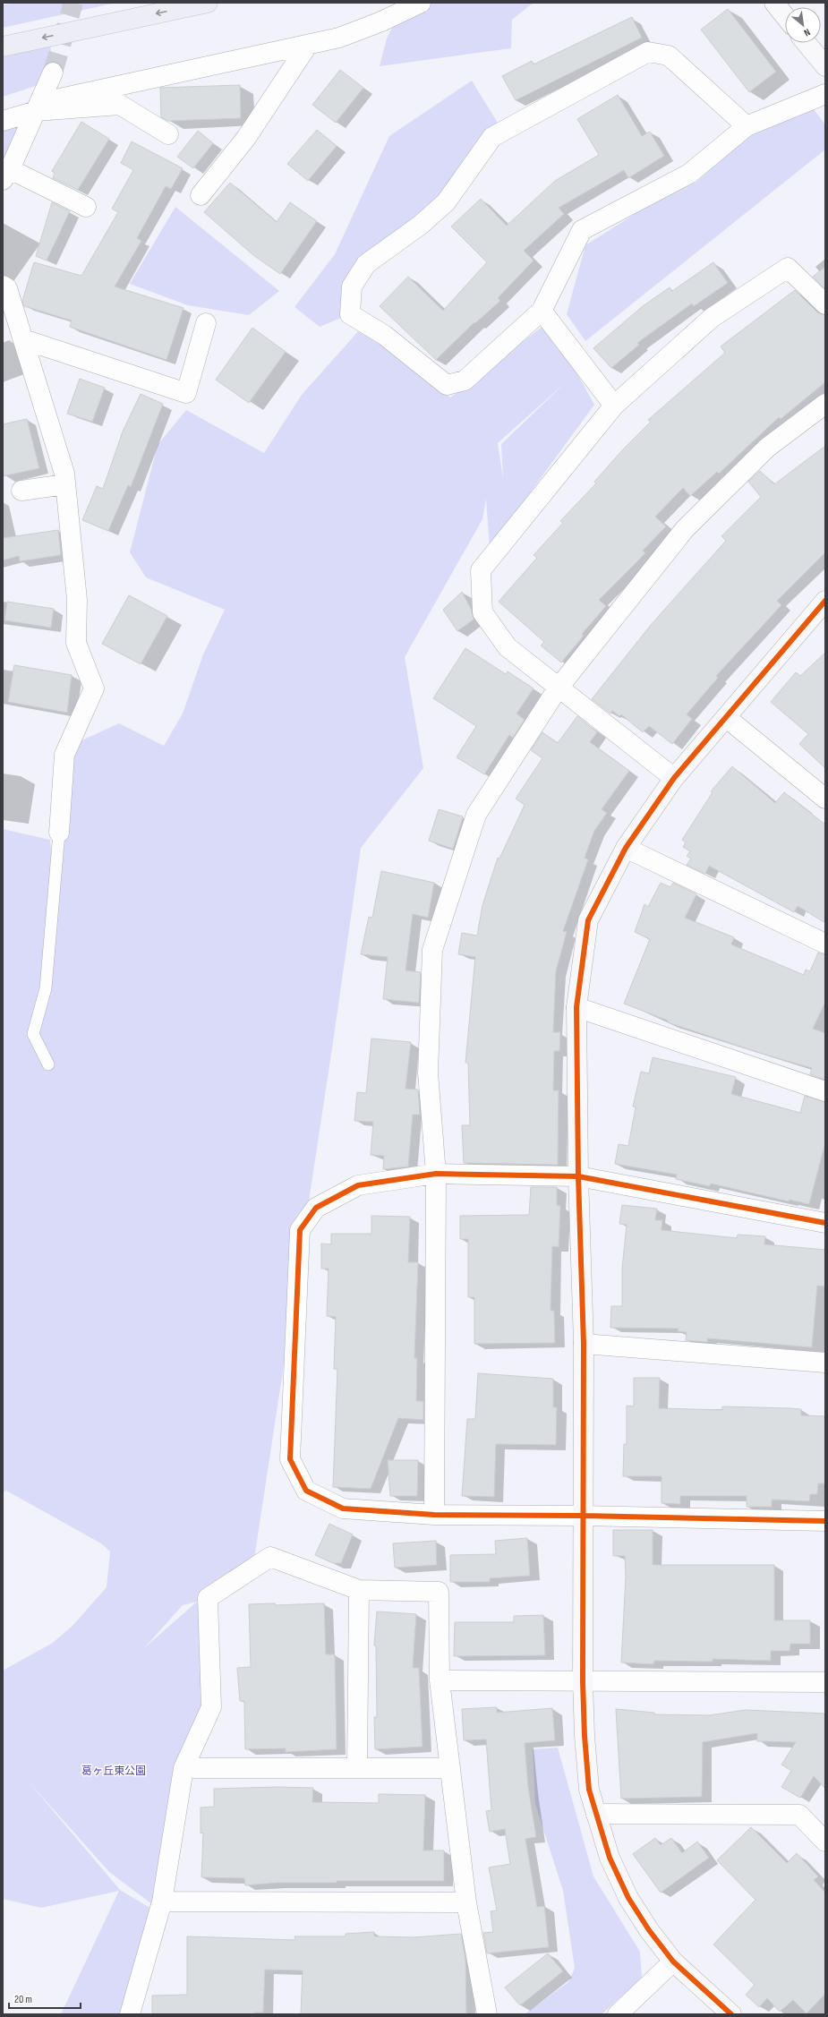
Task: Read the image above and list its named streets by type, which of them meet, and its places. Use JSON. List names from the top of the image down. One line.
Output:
{"parks":["葛ヶ丘東公園"],"scale_bar":"20 m","north":"bottom right"}
